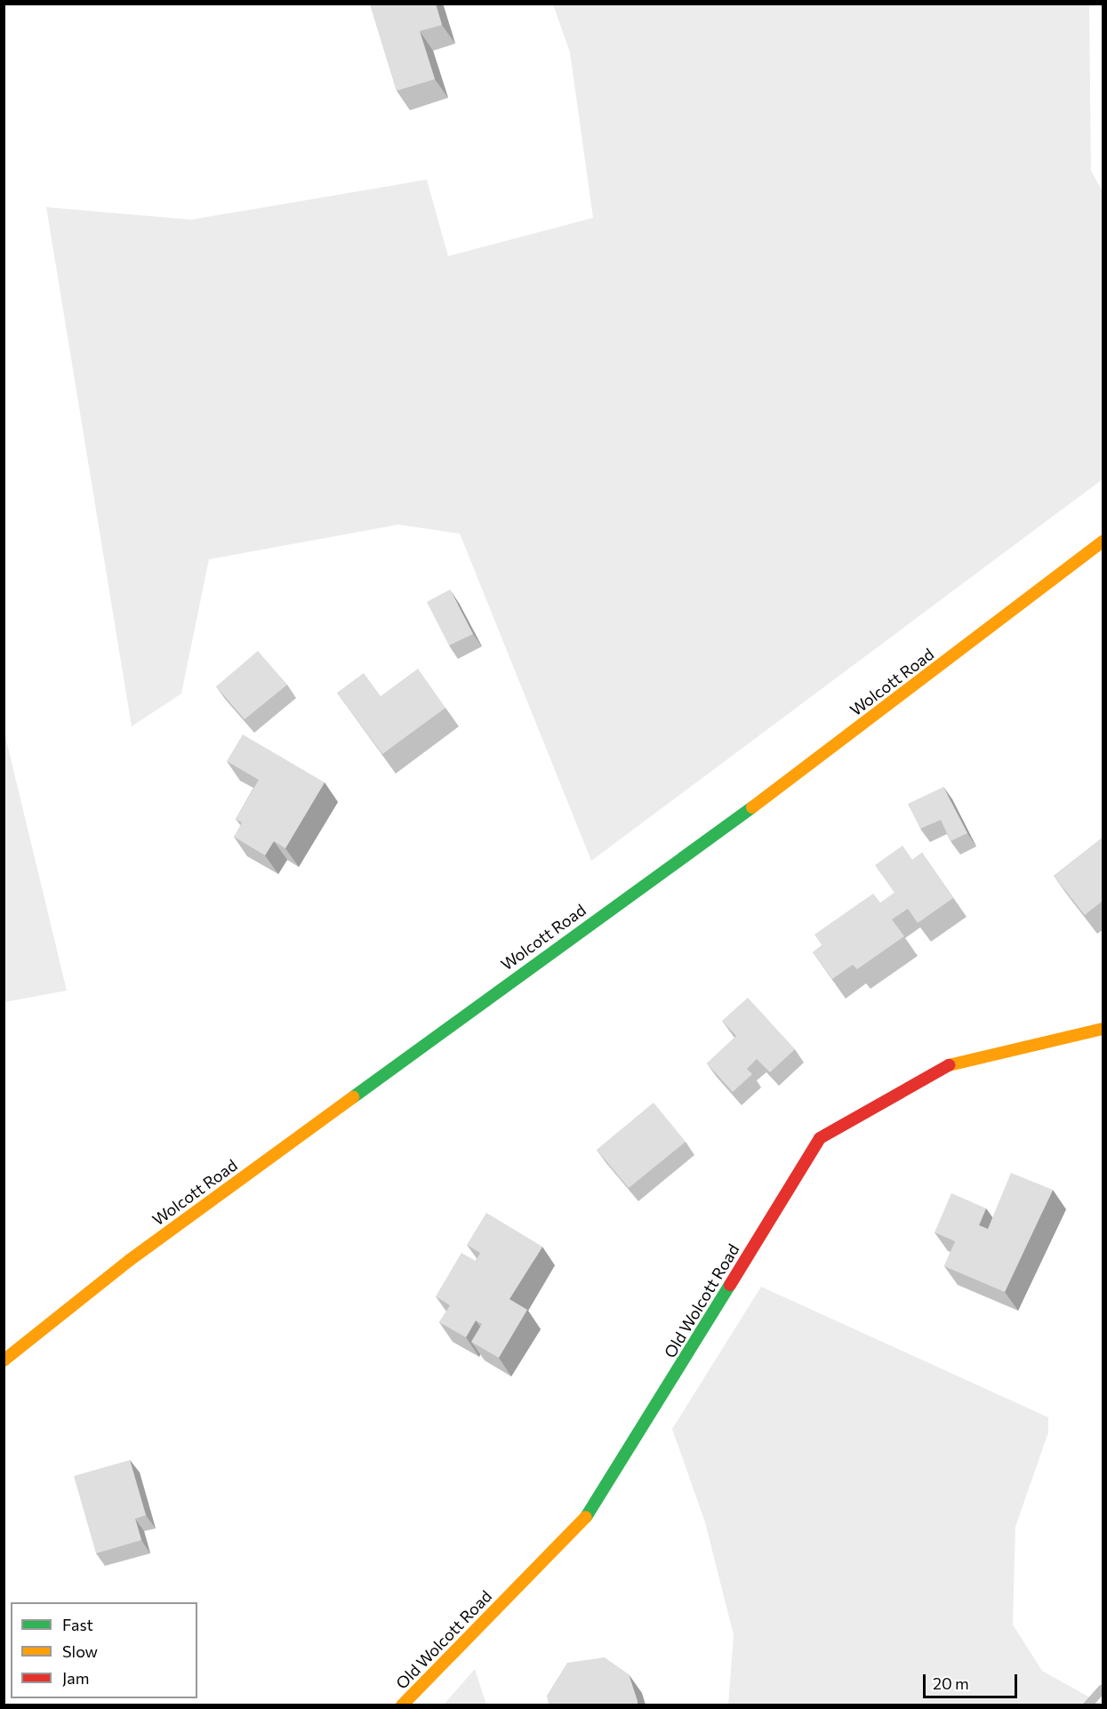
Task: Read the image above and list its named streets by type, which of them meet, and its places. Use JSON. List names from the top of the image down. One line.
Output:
{"streets":{"main road":["Wolcott Road","Old Wolcott Road"]},"legend":["Fast","Slow","Jam"],"scale_bar":"20 m"}
